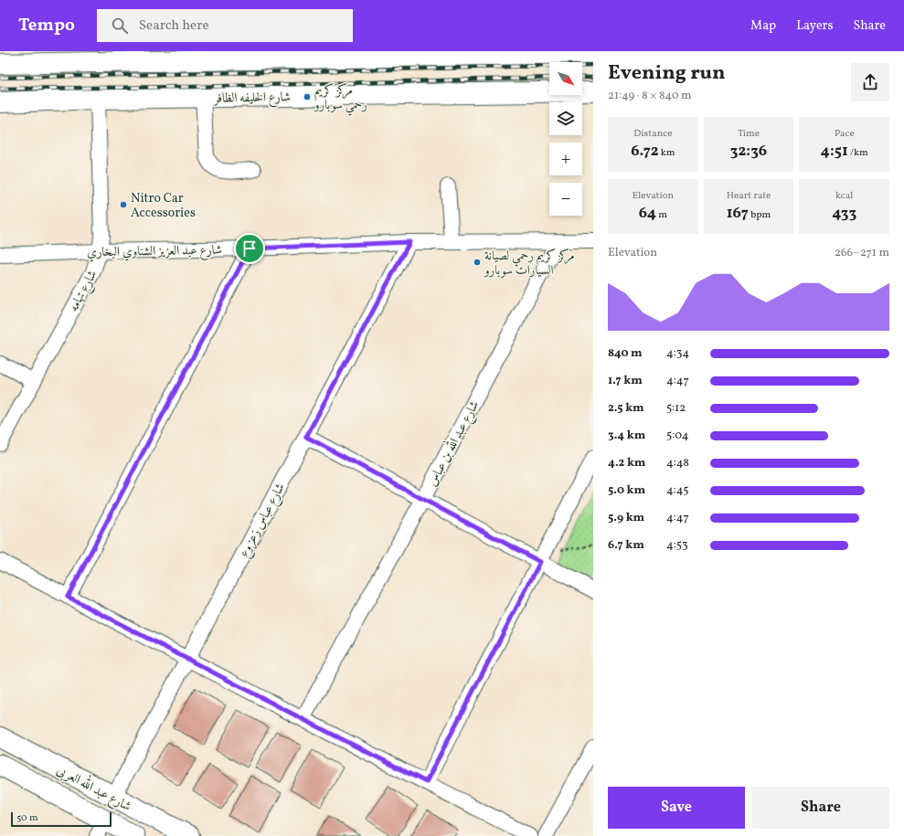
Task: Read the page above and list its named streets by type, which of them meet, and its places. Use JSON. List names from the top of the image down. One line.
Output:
{"streets":{"street":["شارع الخليفه الظافر","شارع عبد العزيز الشناوي البخاري","شارع تهامه","شارع عبد الله بن عباس","شارع عباس زعزوع","شارع عبد الله العربى"]},"crossings":[["شارع الخليفه الظافر","شارع تهامه"],["شارع عبد العزيز الشناوي البخاري","شارع تهامه"],["شارع عبد العزيز الشناوي البخاري","شارع عبد الله بن عباس"],["شارع عبد العزيز الشناوي البخاري","شارع عباس زعزوع"],["شارع عباس زعزوع","شارع عبد الله العربى"]],"places":["مركز كريم رحمي سوبارو","Nitro Car Accessories","مركز كريم رحمي لصيانة السيارات سوبارو"],"scale_bar":"50 m","north":"bottom right","page":{"header":"Tempo","search":"Search here","nav":["Map","Layers","Share"],"heading":["Evening run","21:49 · 8 × 840 m"],"map_buttons":["+","−"],"stats":[["Distance","6.72 km"],["Time","32:36"],["Pace","4:51 /km"],["Elevation","64 m"],["Heart rate","167 bpm"],["kcal","433"]],"chart":["Elevation","266–271 m"],"list":[{"name":"840 m","note":"4:34"},{"name":"1.7 km","note":"4:47"},{"name":"2.5 km","note":"5:12"},{"name":"3.4 km","note":"5:04"},{"name":"4.2 km","note":"4:48"},{"name":"5.0 km","note":"4:45"},{"name":"5.9 km","note":"4:47"},{"name":"6.7 km","note":"4:53"}],"buttons":["Save","Share"],"scale":"50 m"}}
